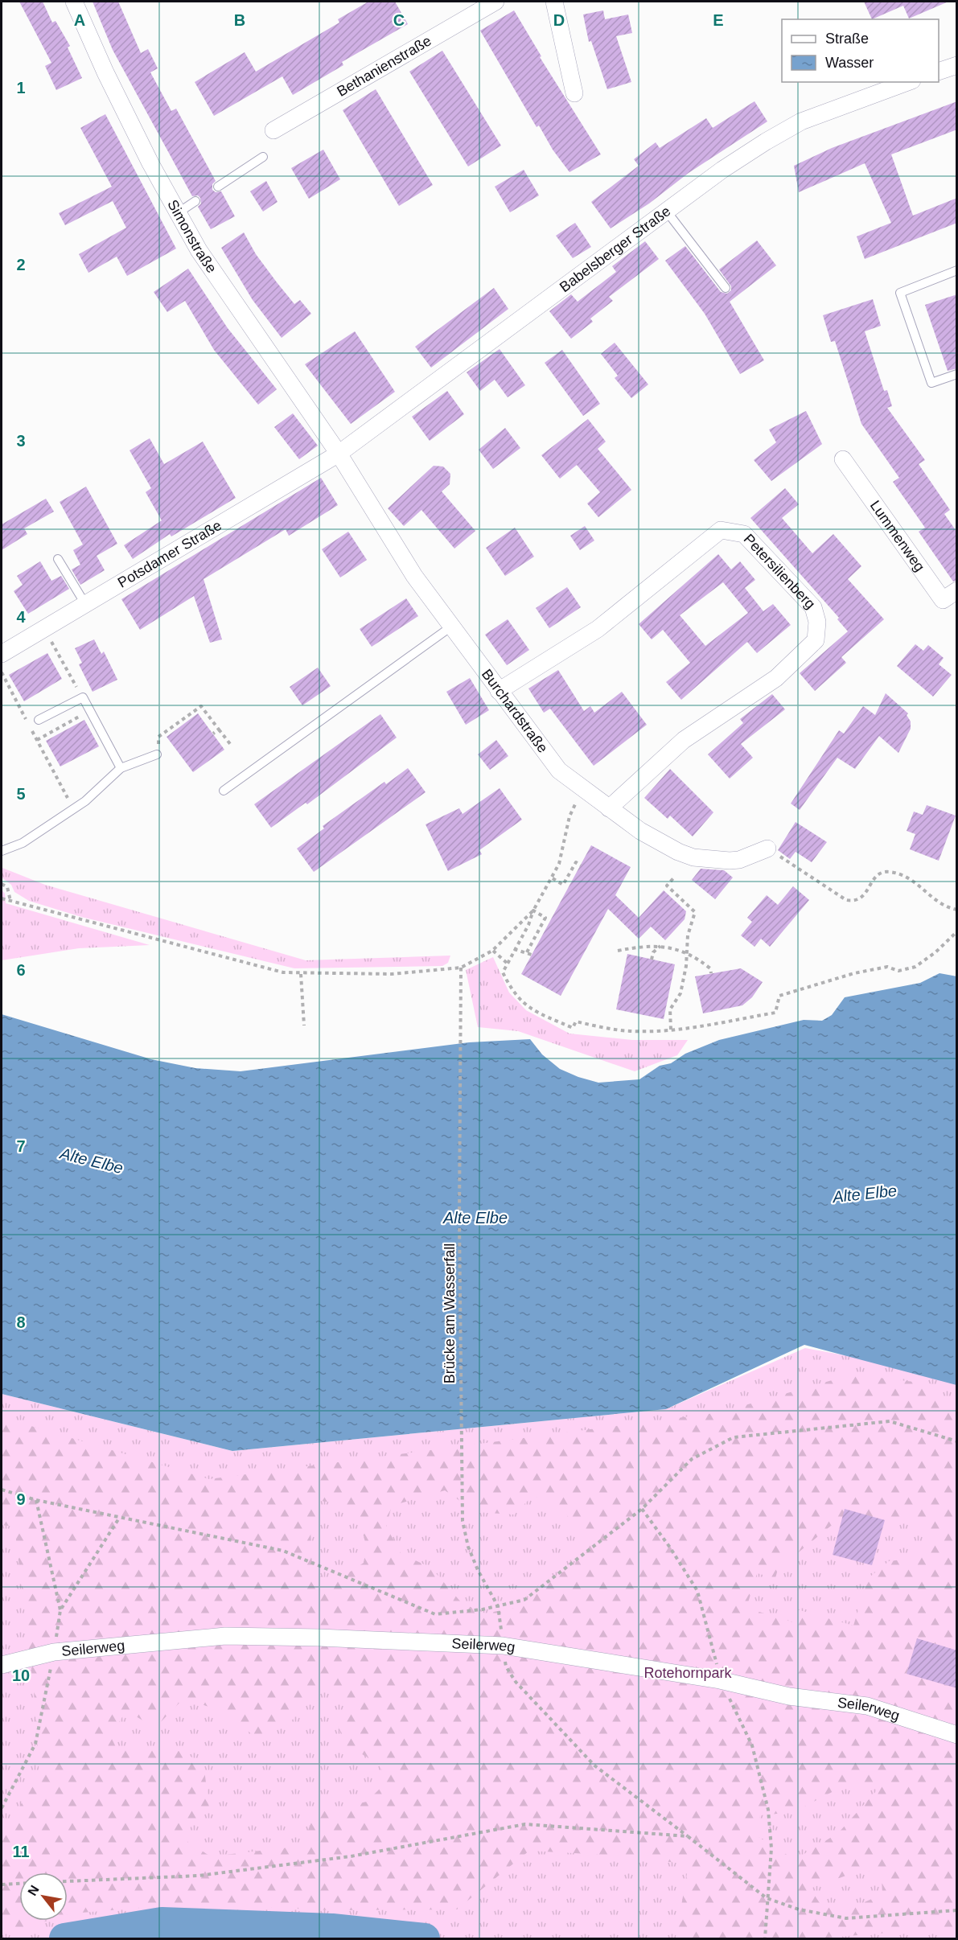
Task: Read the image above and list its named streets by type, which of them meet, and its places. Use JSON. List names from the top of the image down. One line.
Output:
{"streets":{"street":["Bethanienstraße","Simonstraße","Babelsberger Straße","Lummenweg","Potsdamer Straße","Petersilienberg","Burchardstraße","Seilerweg"],"path":["Brücke am Wasserfall"]},"crossings":[["Simonstraße","Babelsberger Straße"],["Simonstraße","Potsdamer Straße"],["Simonstraße","Burchardstraße"],["Babelsberger Straße","Potsdamer Straße"],["Babelsberger Straße","Burchardstraße"],["Potsdamer Straße","Burchardstraße"],["Petersilienberg","Burchardstraße"]],"water":["Alte Elbe"],"parks":["Rotehornpark"],"legend":["Straße","Wasser"],"north":"top left","grid":{"columns":["A","B","C","D","E"],"rows":["1","2","3","4","5","6","7","8","9","10","11"]}}
